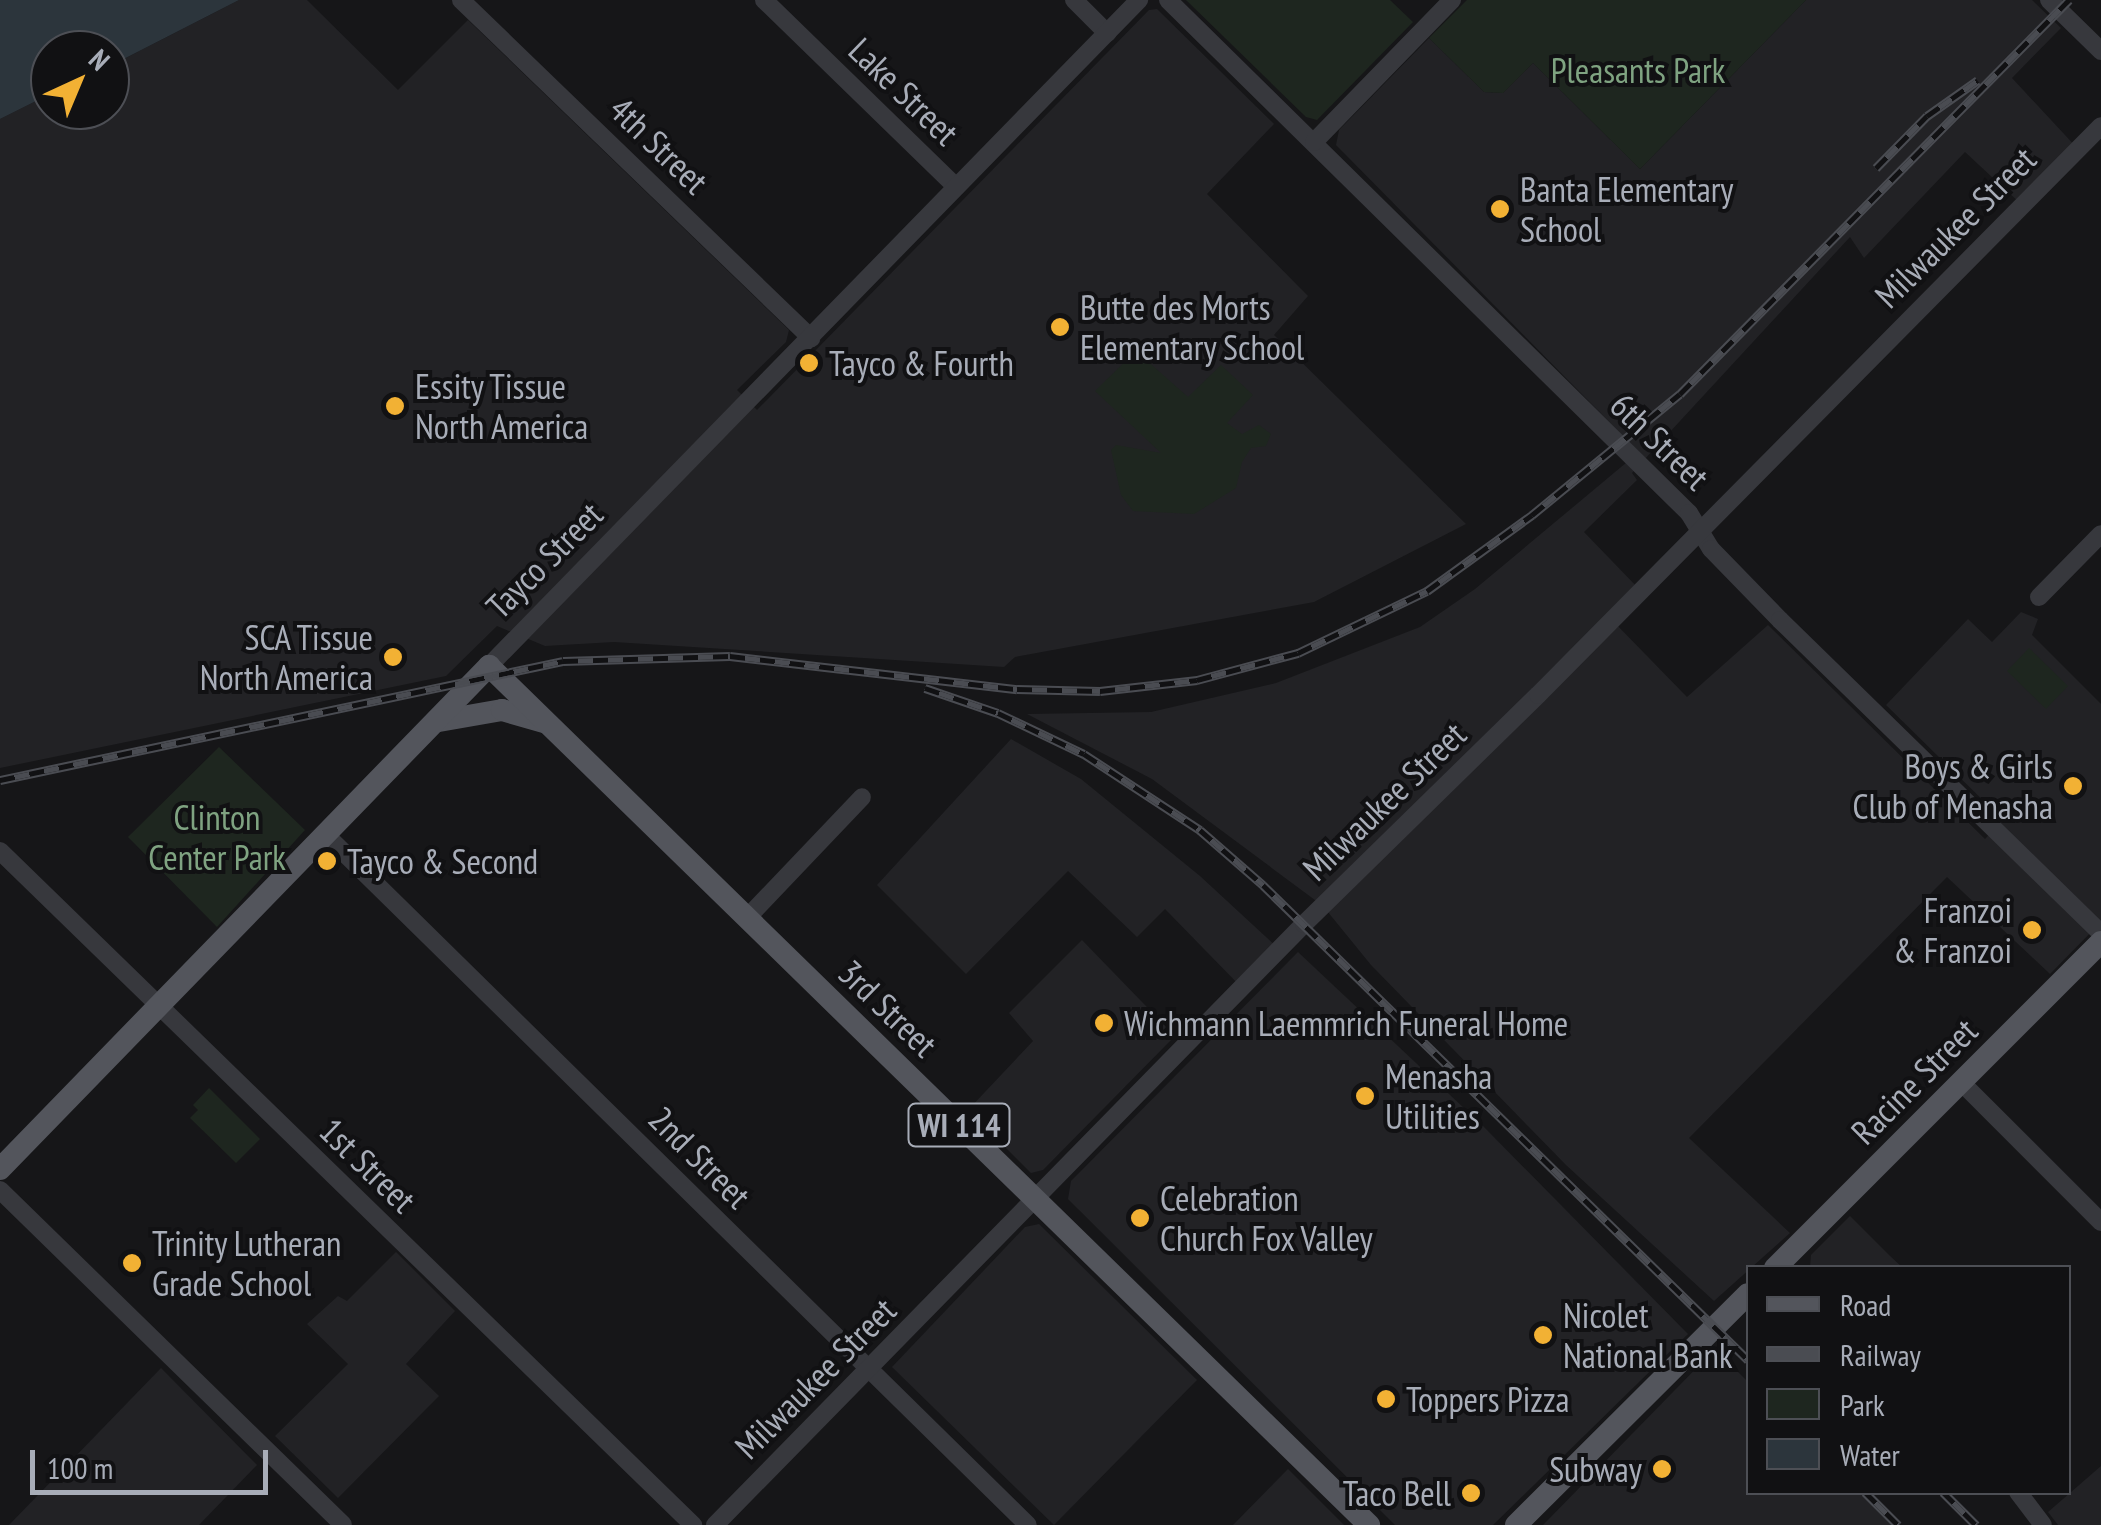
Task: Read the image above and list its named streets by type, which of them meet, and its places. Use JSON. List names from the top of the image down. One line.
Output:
{"streets":{"main road":["Tayco Street","3rd Street","Racine Street","WI 114"],"street":["Lake Street","4th Street","Milwaukee Street","6th Street","2nd Street","1st Street"]},"crossings":[["Lake Street","Tayco Street"],["4th Street","Tayco Street"],["Milwaukee Street","6th Street"],["Milwaukee Street","3rd Street"],["Milwaukee Street","2nd Street"],["Tayco Street","3rd Street"],["Tayco Street","2nd Street"],["Tayco Street","1st Street"]],"parks":["Pleasants Park","Clinton Center Park"],"places":["Banta Elementary School","Butte des Morts Elementary School","Tayco & Fourth","Essity Tissue North America","SCA Tissue North America","Boys & Girls Club of Menasha","Tayco & Second","Franzoi & Franzoi","Wichmann Laemmrich Funeral Home","Menasha Utilities","Celebration Church Fox Valley","Trinity Lutheran Grade School","Nicolet National Bank","Toppers Pizza","Subway","Taco Bell"],"legend":["Road","Railway","Park","Water"],"scale_bar":"100 m","north":"top right"}
